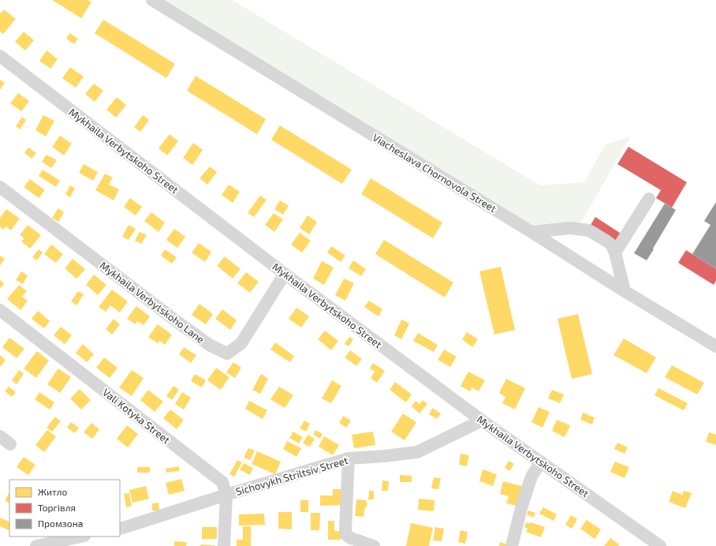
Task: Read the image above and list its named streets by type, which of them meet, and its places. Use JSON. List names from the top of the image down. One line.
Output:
{"streets":{"street":["Mykhaila Verbytskoho Street","Viacheslava Chornovola Street","Mykhaila Verbytskoho Lane","Vali Kotyka Street","Sichovykh Striltsiv Street"]},"crossings":[["Mykhaila Verbytskoho Street","Mykhaila Verbytskoho Lane"],["Mykhaila Verbytskoho Street","Sichovykh Striltsiv Street"],["Vali Kotyka Street","Sichovykh Striltsiv Street"]],"legend":["Житло","Торгівля","Промзона"]}
